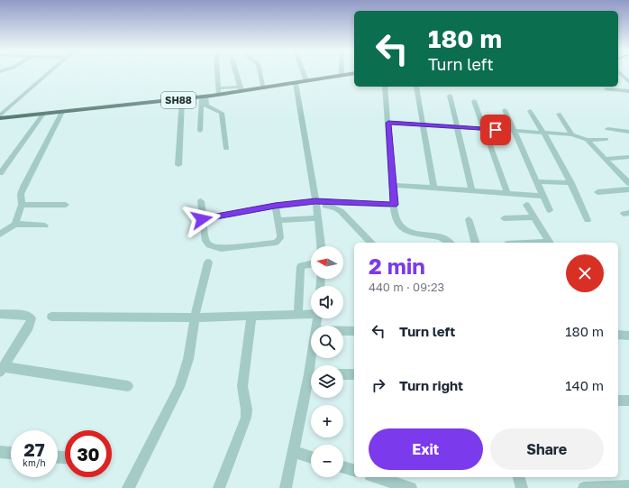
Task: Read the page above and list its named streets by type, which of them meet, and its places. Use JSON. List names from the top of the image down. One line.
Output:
{"streets":{"main road":["SH88"]},"north":"left","page":{"turn":["180 m","Turn left"],"heading":["2 min","440 m · 09:23"],"map_buttons":["+","−"],"list":[{"name":"Turn left","value":"180 m"},{"name":"Turn right","value":"140 m"}],"buttons":["Exit","Share"],"speed":"27 km/h","limit":"30"}}
